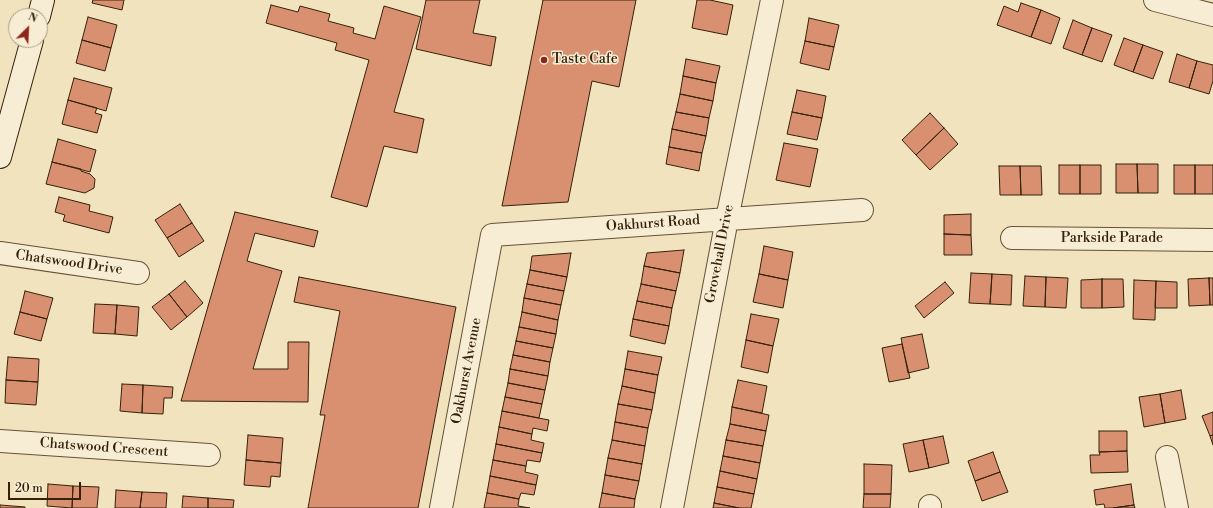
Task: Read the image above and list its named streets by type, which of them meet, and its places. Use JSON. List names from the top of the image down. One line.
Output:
{"streets":{"street":["Oakhurst Road","Parkside Parade","Grovehall Drive","Chatswood Drive","Oakhurst Avenue","Chatswood Crescent"]},"crossings":[["Oakhurst Road","Grovehall Drive"],["Oakhurst Road","Oakhurst Avenue"]],"places":["Taste Cafe"],"scale_bar":"20 m","north":"top right"}
